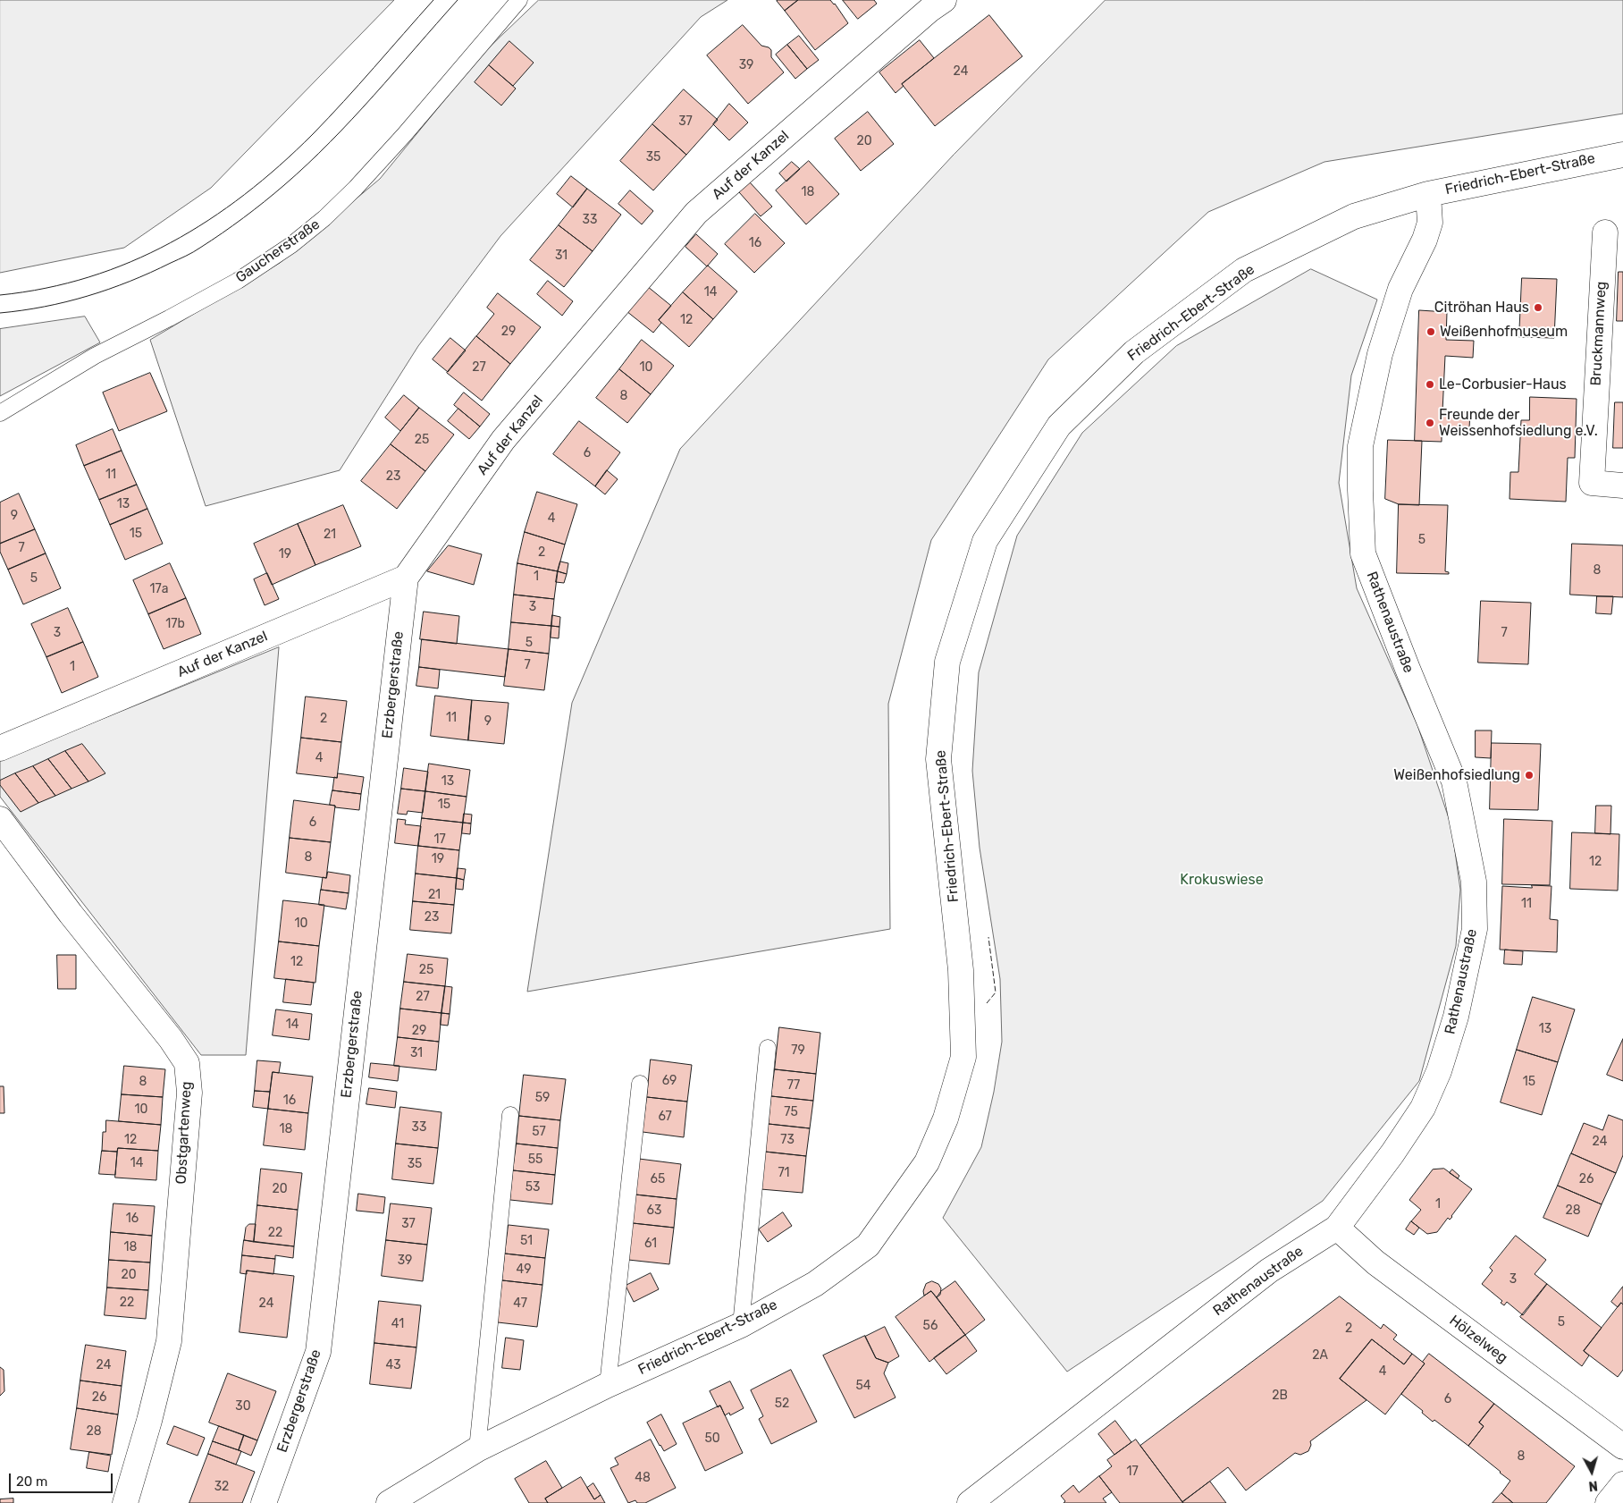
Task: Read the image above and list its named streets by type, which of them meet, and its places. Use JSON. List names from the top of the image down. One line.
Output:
{"streets":{"street":["Auf der Kanzel","Friedrich-Ebert-Straße","Bruckmannweg","Rathenaustraße","Erzbergerstraße","Obstgartenweg","Hölzelweg"],"lane":["Gaucherstraße"]},"crossings":[["Auf der Kanzel","Erzbergerstraße"],["Friedrich-Ebert-Straße","Rathenaustraße"],["Rathenaustraße","Hölzelweg"]],"parks":["Krokuswiese"],"places":["Citröhan Haus","Weißenhofmuseum","Le-Corbusier-Haus","Freunde der Weissenhofsiedlung e.V.","Weißenhofsiedlung"],"house_numbers":["39","24","37","20","35","18","33","16","31","14","12","29","27","10","8","25","6","11","23","13","9","4","15","21","5","7","2","19","8","1","5","17a","3","17b","3","7","5","7","1","11","2","9","4","13","15","6","17","8","19","12","21","11","23","10","12","25","27","14","13","29","79","31","69","8","15","77","59","16","10","75","67","33","18","57","12","73","24","55","14","35","71","65","26","53","20","1","63","28","16","37","22","51","61","18","39","49","20","3","22","24","47","5","41","56","2","2A","24","43","4","54","2B","26","6","52","30","28","50","8","17","48","32"],"scale_bar":"20 m","north":"bottom"}
